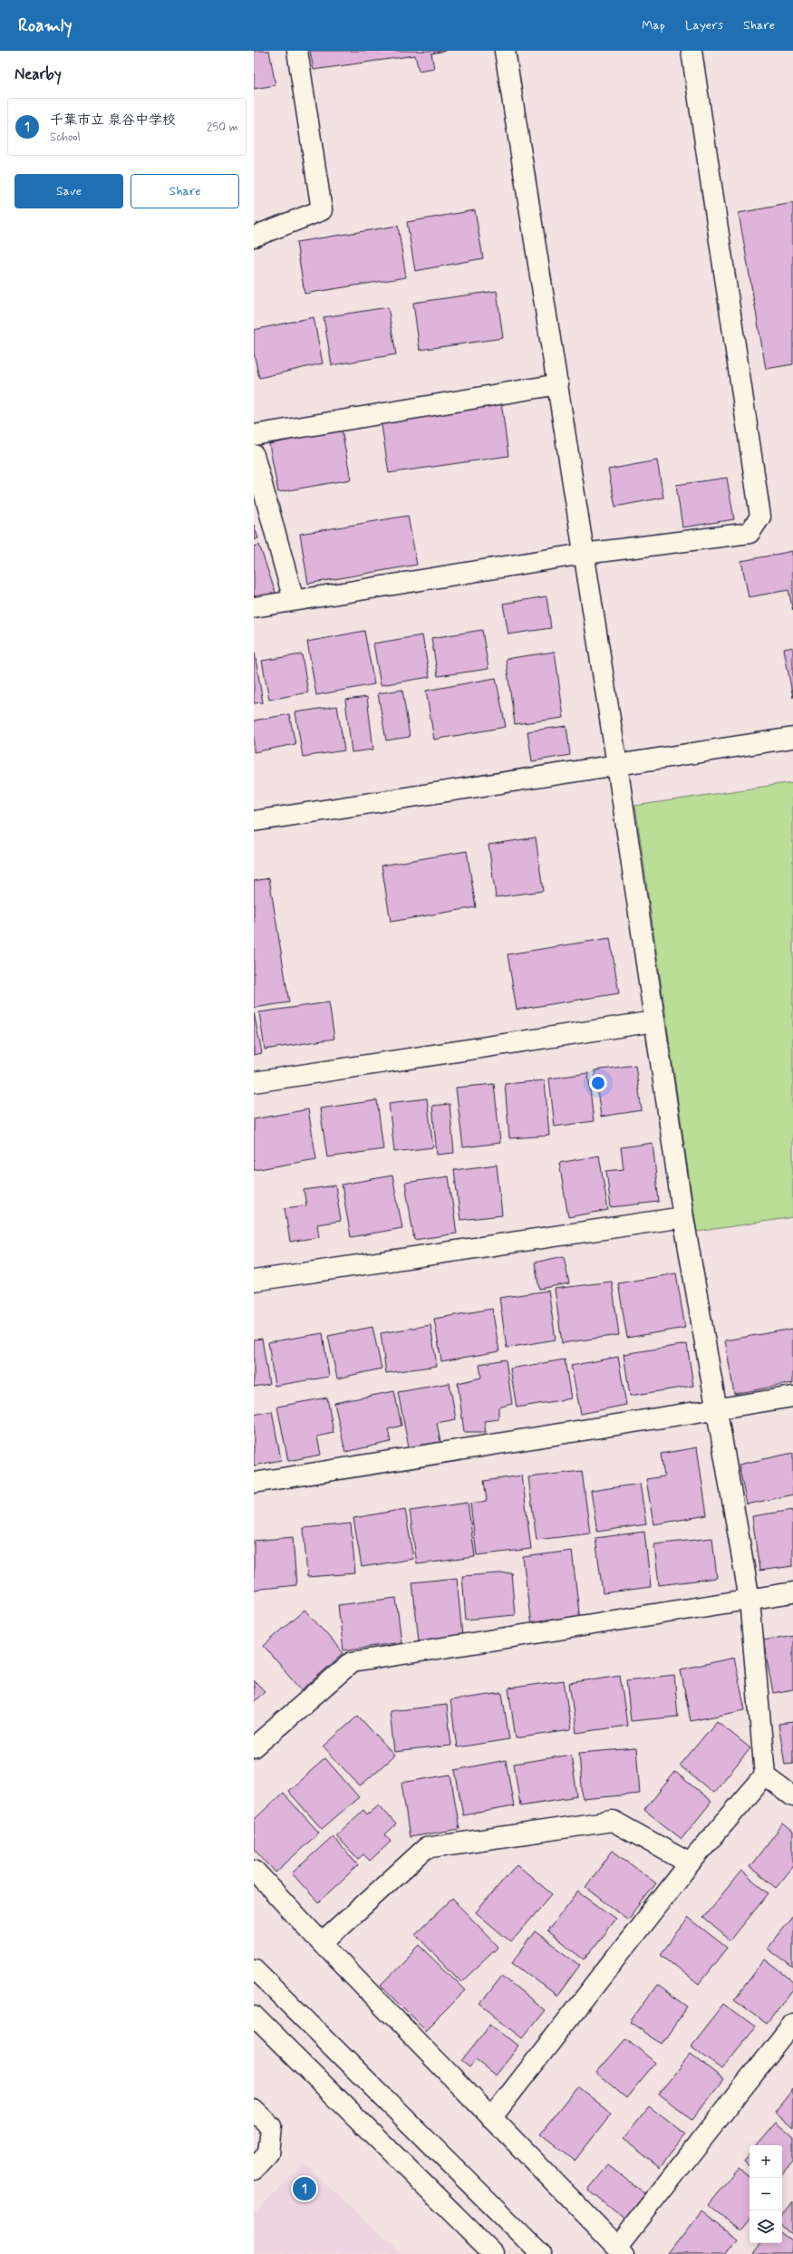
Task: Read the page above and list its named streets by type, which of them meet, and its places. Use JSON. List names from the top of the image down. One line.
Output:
{"page":{"header":"Roamly","nav":["Map","Layers","Share"],"heading":"Nearby","list":[{"mark":"1","name":"千葉市立 泉谷中学校","note":"School","value":"250 m"}],"buttons":["Save","Share"],"map_buttons":["+","−"],"pins":"1"}}
